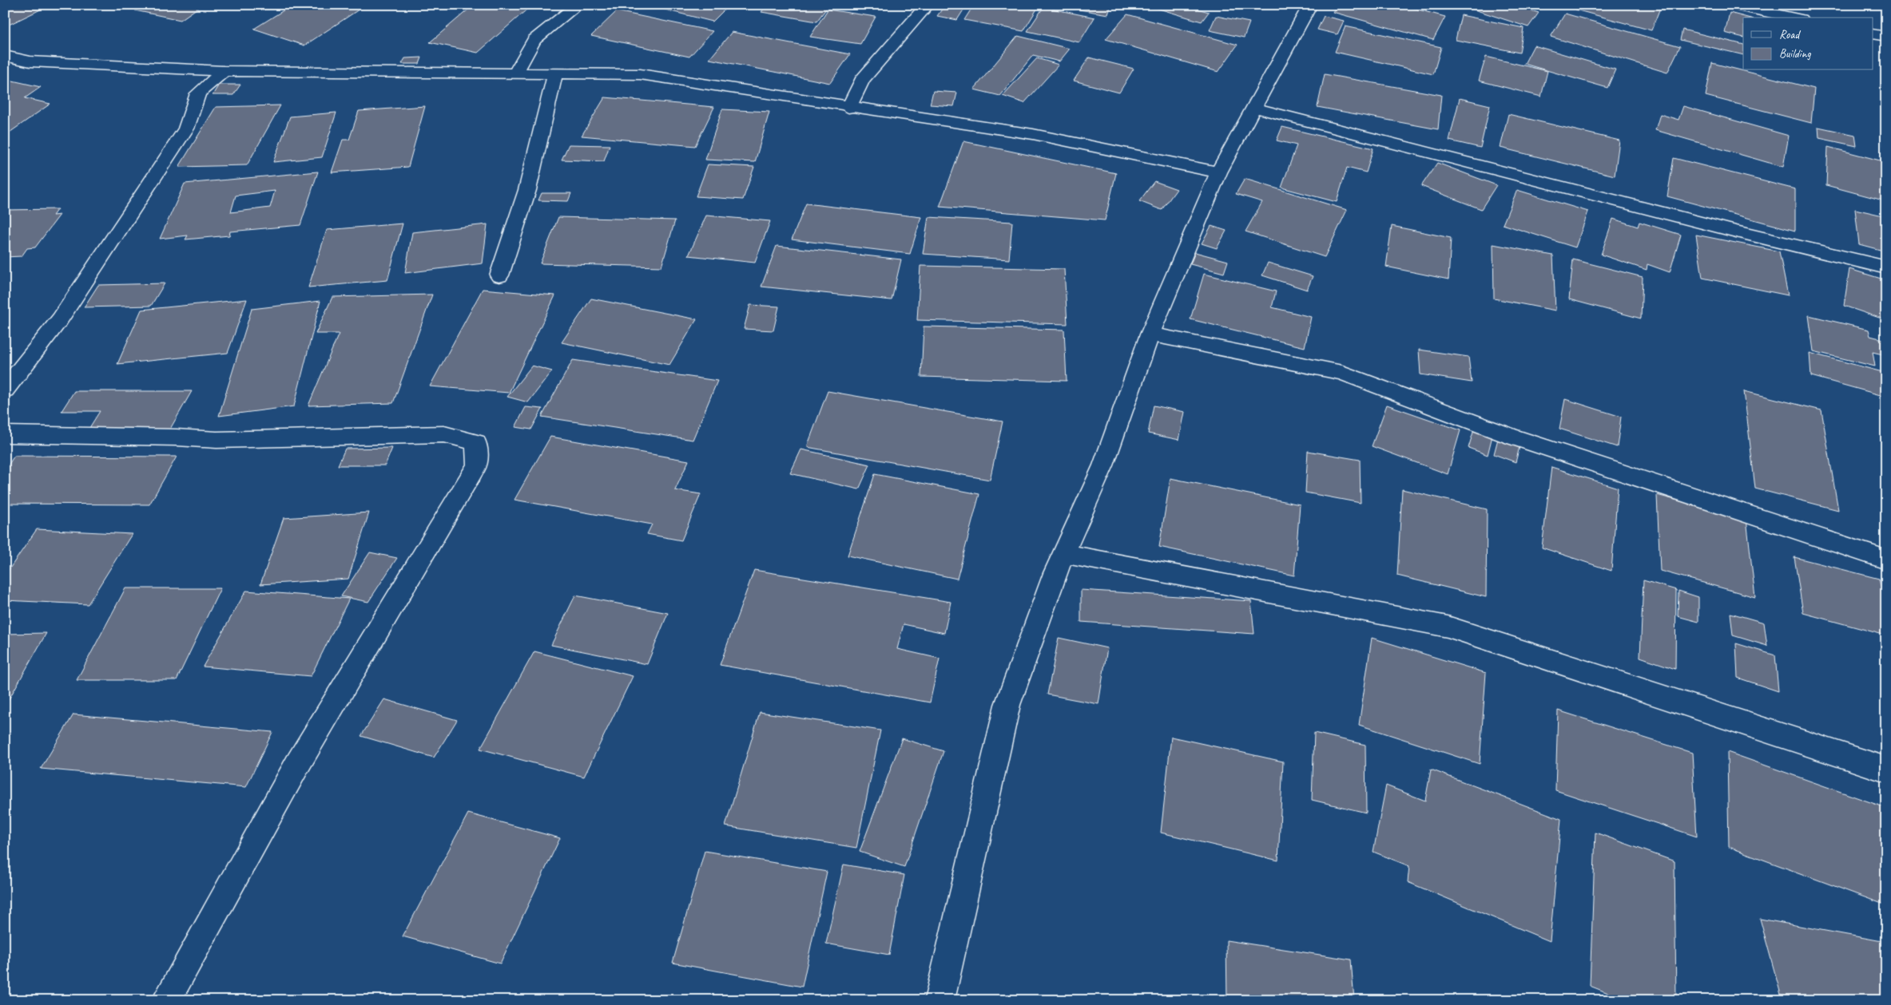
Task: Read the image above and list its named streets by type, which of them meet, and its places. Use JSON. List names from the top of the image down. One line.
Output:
{"legend":["Road","Building"]}
